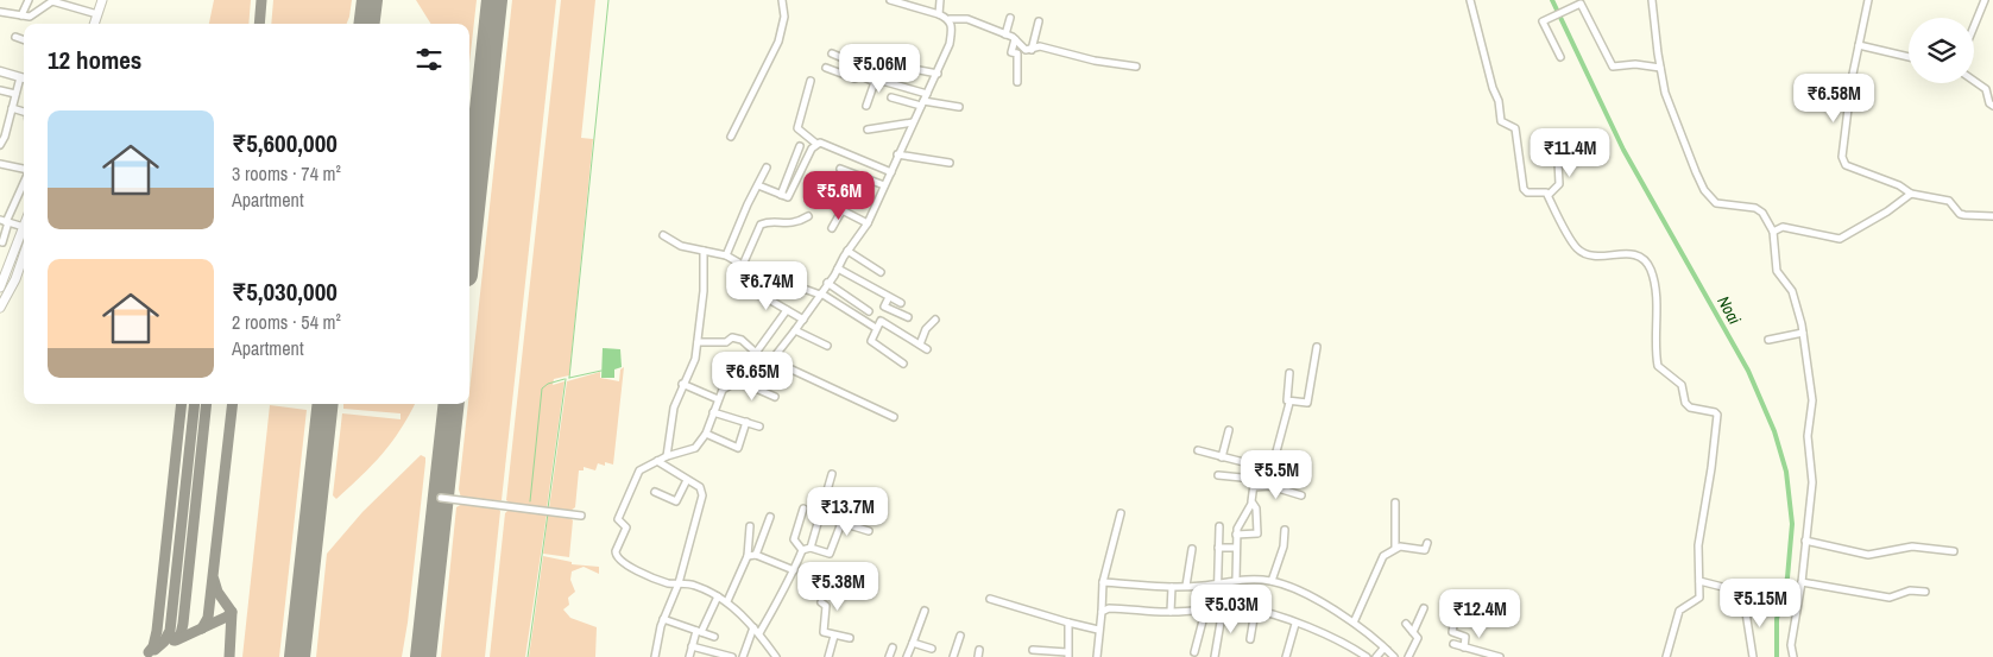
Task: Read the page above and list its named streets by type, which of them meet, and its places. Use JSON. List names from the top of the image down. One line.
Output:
{"water":["Noai"],"page":{"heading":"12 homes","price":["₹5.06M","₹6.58M","₹11.4M","₹5.6M","₹6.74M","₹6.65M","₹5.5M","₹13.7M","₹5.38M","₹5.15M","₹5.03M","₹12.4M"],"list":[{"name":"₹5,600,000","note":"3 rooms · 74 m² · Apartment"},{"name":"₹5,030,000","note":"2 rooms · 54 m² · Apartment"}]}}
